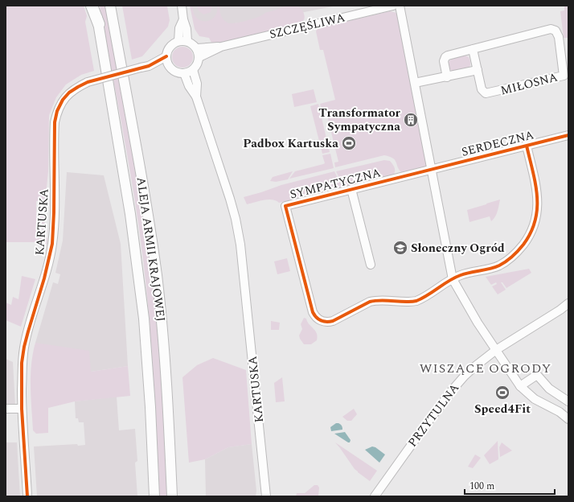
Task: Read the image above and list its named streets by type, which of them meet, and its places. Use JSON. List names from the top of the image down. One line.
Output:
{"streets":{"main road":["ALEJA ARMII KRAJOWEJ"],"street":["SZCZĘŚLIWA","MIŁOSNA","SERDECZNA","SYMPATYCZNA","KARTUSKA","PRZYTULNA"]},"crossings":[["SZCZĘŚLIWA","KARTUSKA"],["SERDECZNA","SYMPATYCZNA"]],"districts":["WISZĄCE OGRODY"],"places":{"building":["Transformator Sympatyczna"],"sports":["Padbox Kartuska","Speed4Fit"],"school or university":["Słoneczny Ogród"]},"scale_bar":"100 m"}
